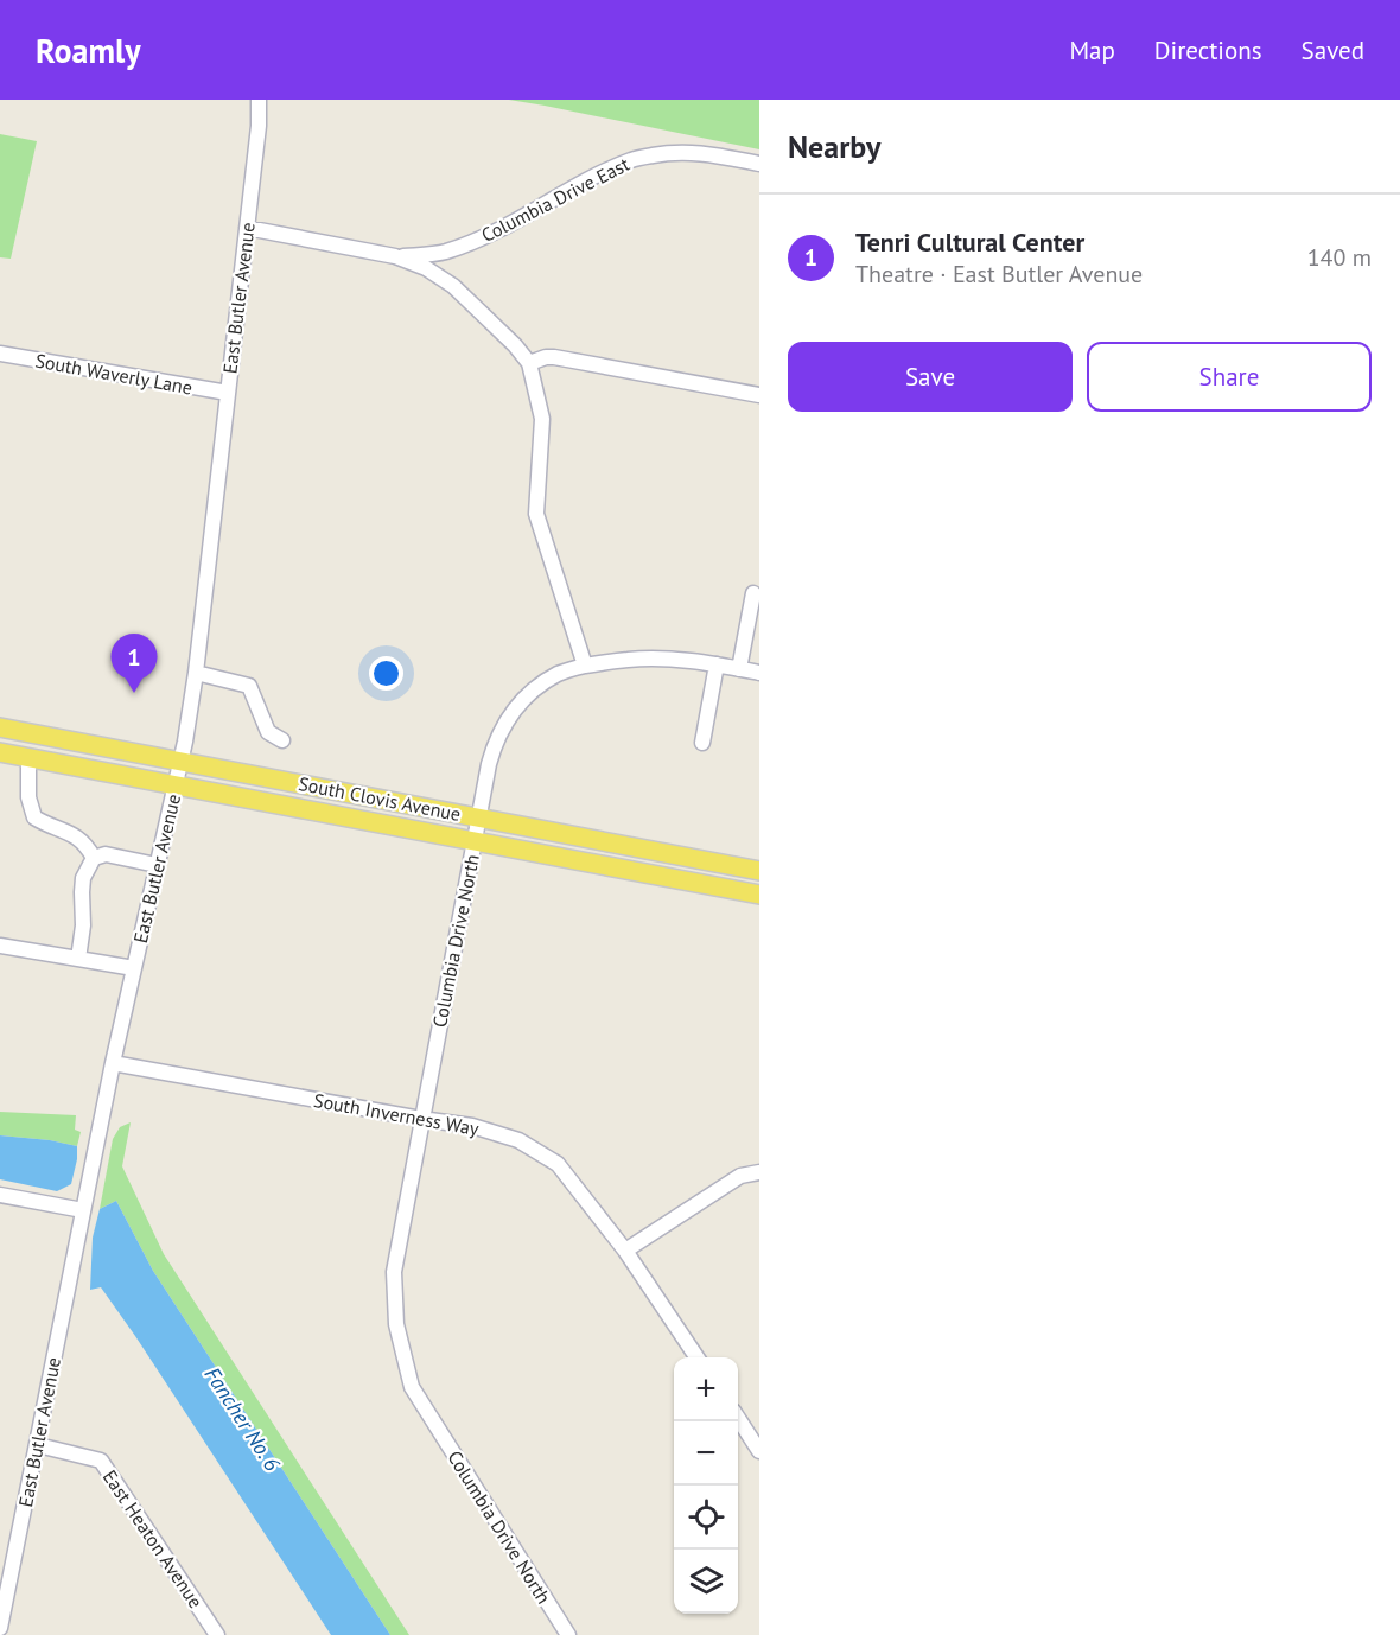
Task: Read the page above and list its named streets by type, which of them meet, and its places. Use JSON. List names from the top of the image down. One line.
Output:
{"streets":{"main road":["South Clovis Avenue"],"street":["Columbia Drive East","East Butler Avenue","South Waverly Lane","Columbia Drive North","South Inverness Way","East Heaton Avenue"]},"crossings":[["East Butler Avenue","South Waverly Lane"],["East Butler Avenue","South Clovis Avenue"],["East Butler Avenue","South Inverness Way"],["East Butler Avenue","East Heaton Avenue"],["South Clovis Avenue","Columbia Drive North"],["Columbia Drive North","South Inverness Way"]],"water":["Fancher No. 6"],"page":{"header":"Roamly","nav":["Map","Directions","Saved"],"heading":"Nearby","list":[{"mark":"1","name":"Tenri Cultural Center","note":"Theatre · East Butler Avenue","value":"140 m"}],"buttons":["Save","Share"],"pins":"1","map_buttons":["+","−"]}}
